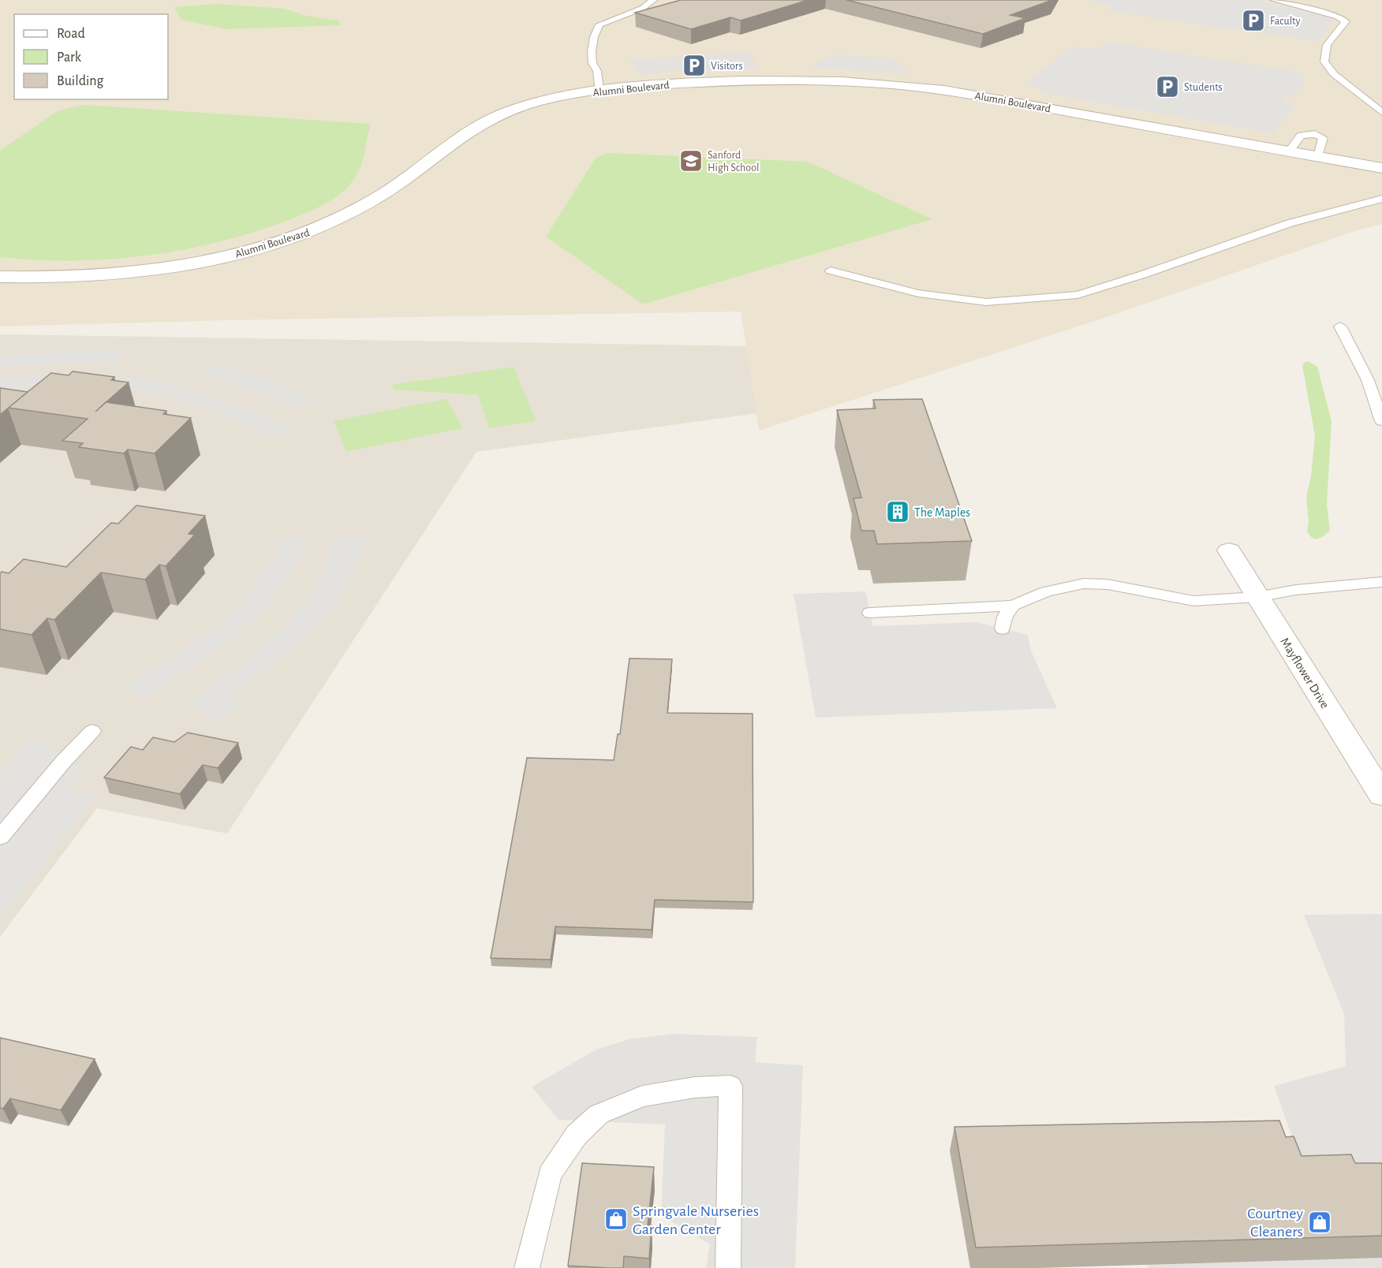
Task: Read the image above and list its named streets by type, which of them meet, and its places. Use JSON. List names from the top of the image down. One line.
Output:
{"streets":{"street":["Alumni Boulevard","Mayflower Drive"]},"places":{"parking":["Faculty","Visitors","Students"],"school or university":["Sanford High School"],"building":["The Maples"],"shop":["Springvale Nurseries Garden Center","Courtney Cleaners"]},"legend":["Road","Park","Building"]}
